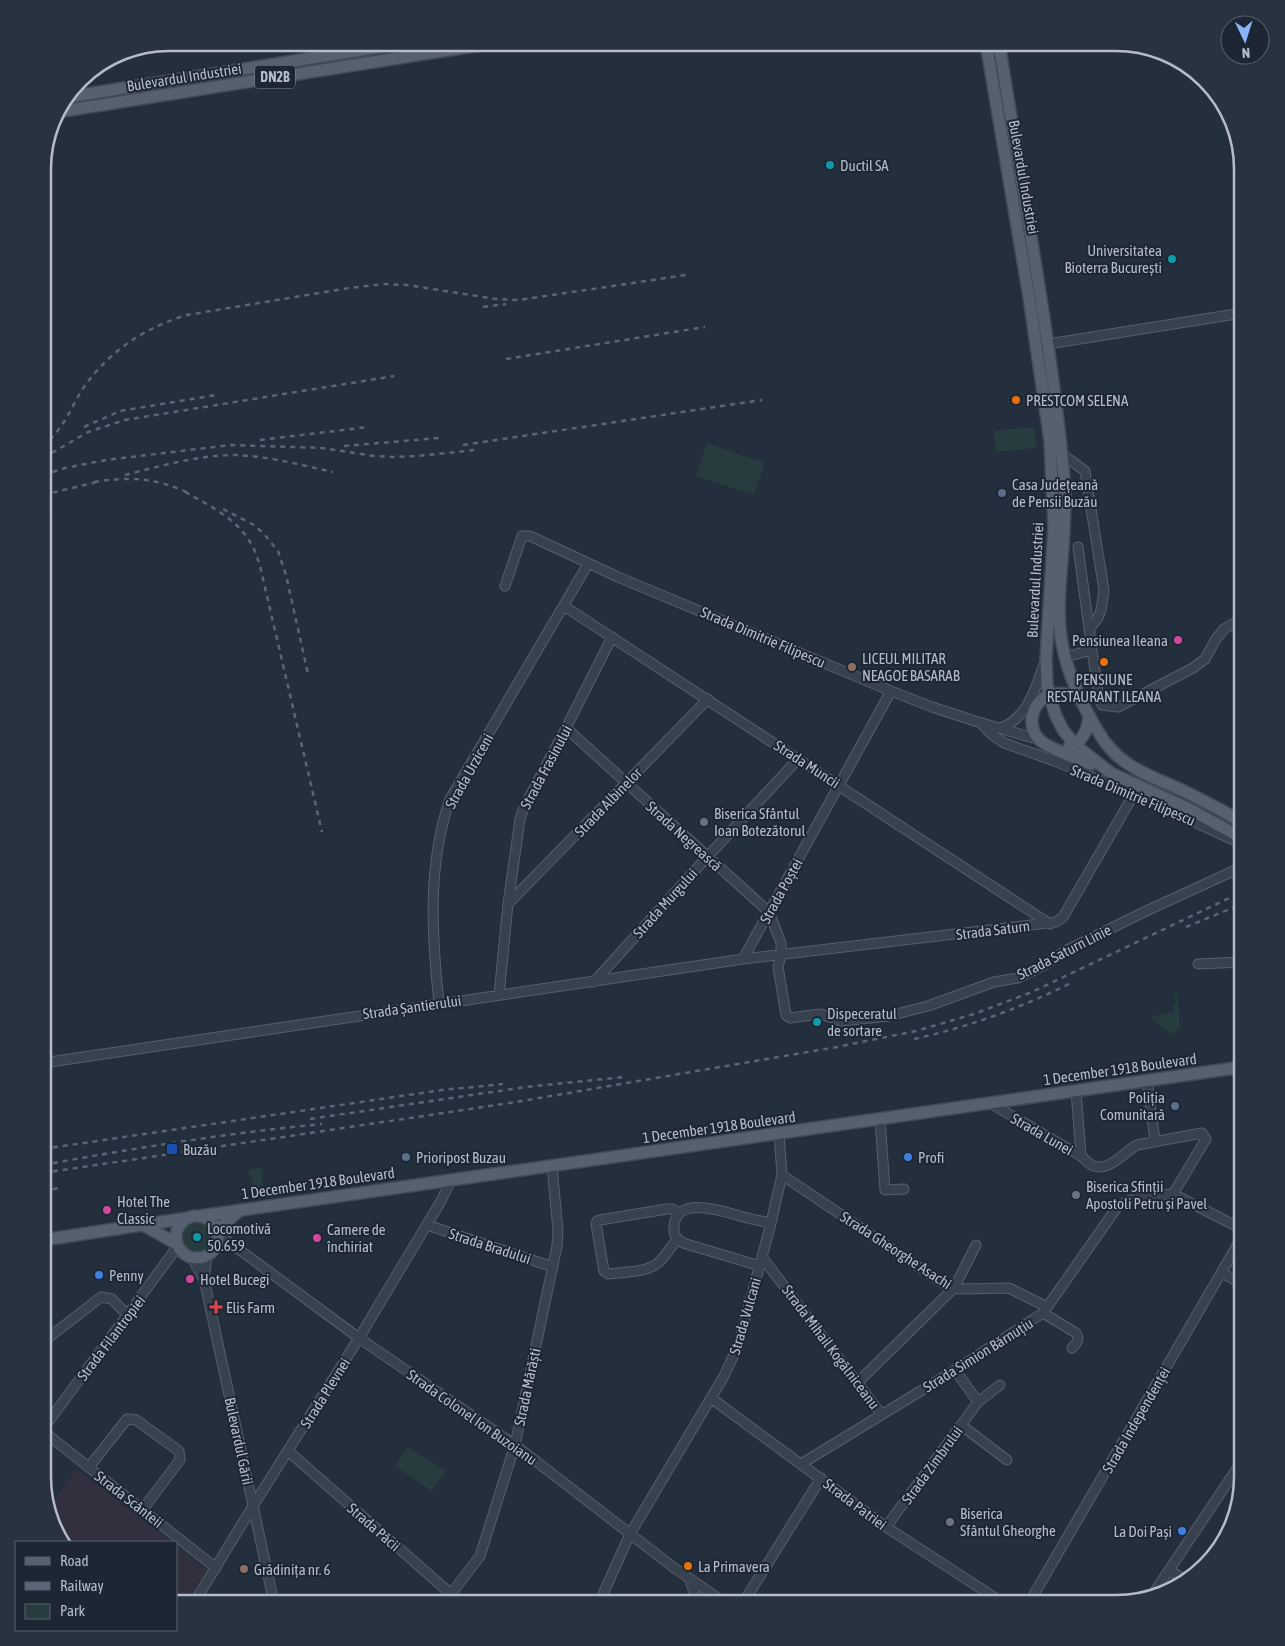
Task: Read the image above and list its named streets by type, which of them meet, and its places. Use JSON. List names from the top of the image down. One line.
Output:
{"streets":{"main road":["Bulevardul Industriei","DN2B","1 December 1918 Boulevard"],"street":["Strada Dimitrie Filipescu","Strada Muncii","Strada Frasinului","Strada Urziceni","Strada Albinelor","Strada Negrească","Strada Poștei","Strada Murgului","Strada Saturn","Strada Saturn Linie","Strada Șantierului","Strada Lunei","Strada Bradului","Strada Gheorghe Asachi","Strada Vulcani","Strada Filantropiei","Strada Mihail Kogălniceanu","Strada Simion Bărnuțiu","Strada Mărăști","Strada Plevnei","Strada Colonel Ion Buzoianu","Strada Independenței","Bulevardul Gării","Strada Zimbrului","Strada Scânteii","Strada Patriei","Strada Păcii"]},"crossings":[["Strada Dimitrie Filipescu","Strada Urziceni"],["Strada Dimitrie Filipescu","Strada Poștei"],["Strada Dimitrie Filipescu","Strada Saturn"],["Strada Muncii","Strada Frasinului"],["Strada Muncii","Strada Urziceni"],["Strada Muncii","Strada Albinelor"],["Strada Muncii","Strada Poștei"],["Strada Muncii","Strada Murgului"],["Strada Muncii","Strada Saturn"],["Strada Frasinului","Strada Albinelor"],["Strada Frasinului","Strada Negrească"],["Strada Frasinului","Strada Șantierului"],["Strada Urziceni","Strada Șantierului"],["Strada Albinelor","Strada Negrească"],["Strada Negrească","Strada Poștei"],["Strada Negrească","Strada Murgului"],["Strada Negrească","Strada Saturn"],["Strada Negrească","Strada Saturn Linie"],["Strada Negrească","Strada Șantierului"],["Strada Poștei","Strada Șantierului"],["Strada Murgului","Strada Șantierului"],["Strada Saturn","Strada Șantierului"],["1 December 1918 Boulevard","Strada Lunei"],["1 December 1918 Boulevard","Strada Vulcani"],["1 December 1918 Boulevard","Strada Filantropiei"],["1 December 1918 Boulevard","Strada Mărăști"],["1 December 1918 Boulevard","Strada Plevnei"],["1 December 1918 Boulevard","Strada Colonel Ion Buzoianu"],["1 December 1918 Boulevard","Bulevardul Gării"],["Strada Bradului","Strada Mărăști"],["Strada Bradului","Strada Plevnei"],["Strada Gheorghe Asachi","Strada Vulcani"],["Strada Gheorghe Asachi","Strada Simion Bărnuțiu"],["Strada Vulcani","Strada Mihail Kogălniceanu"],["Strada Vulcani","Strada Colonel Ion Buzoianu"],["Strada Vulcani","Strada Patriei"],["Strada Filantropiei","Strada Colonel Ion Buzoianu"],["Strada Filantropiei","Bulevardul Gării"],["Strada Mihail Kogălniceanu","Strada Simion Bărnuțiu"],["Strada Simion Bărnuțiu","Strada Patriei"],["Strada Mărăști","Strada Colonel Ion Buzoianu"],["Strada Mărăști","Strada Păcii"],["Strada Plevnei","Strada Colonel Ion Buzoianu"],["Strada Plevnei","Bulevardul Gării"],["Strada Plevnei","Strada Scânteii"],["Strada Plevnei","Strada Păcii"],["Strada Colonel Ion Buzoianu","Bulevardul Gării"],["Strada Zimbrului","Strada Patriei"]],"places":{"other":["Ductil SA","Universitatea Bioterra București","PRESTCOM SELENA","Casa Județeană de Pensii Buzău","Pensiunea Ileana","PENSIUNE RESTAURANT ILEANA","LICEUL MILITAR NEAGOE BASARAB","Biserica Sfântul Ioan Botezătorul","Dispeceratul de sortare","Poliția Comunitară","Prioripost Buzau","Profi","Biserica Sfinții Apostoli Petru și Pavel","Hotel The Classic","Locomotivă 50.659","Camere de închiriat","Penny","Hotel Bucegi","Biserica Sfântul Gheorghe","La Doi Pași","La Primavera","Grădinița nr. 6"],"transit":["Buzău"],"health":["Elis Farm"]},"legend":["Road","Railway","Park"],"north":"bottom"}
